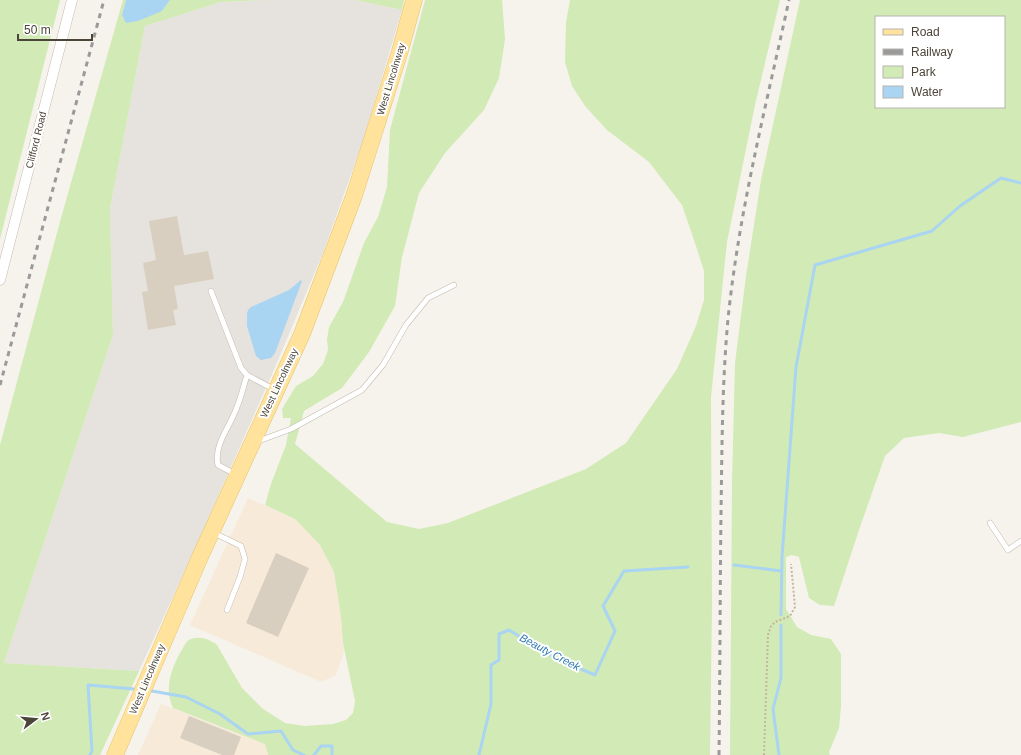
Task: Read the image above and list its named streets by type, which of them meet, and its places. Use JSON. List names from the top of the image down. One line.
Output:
{"streets":{"main road":["West Lincolnway"],"street":["Clifford Road"]},"water":["Beauty Creek"],"legend":["Road","Railway","Park","Water"],"scale_bar":"50 m","north":"right"}
